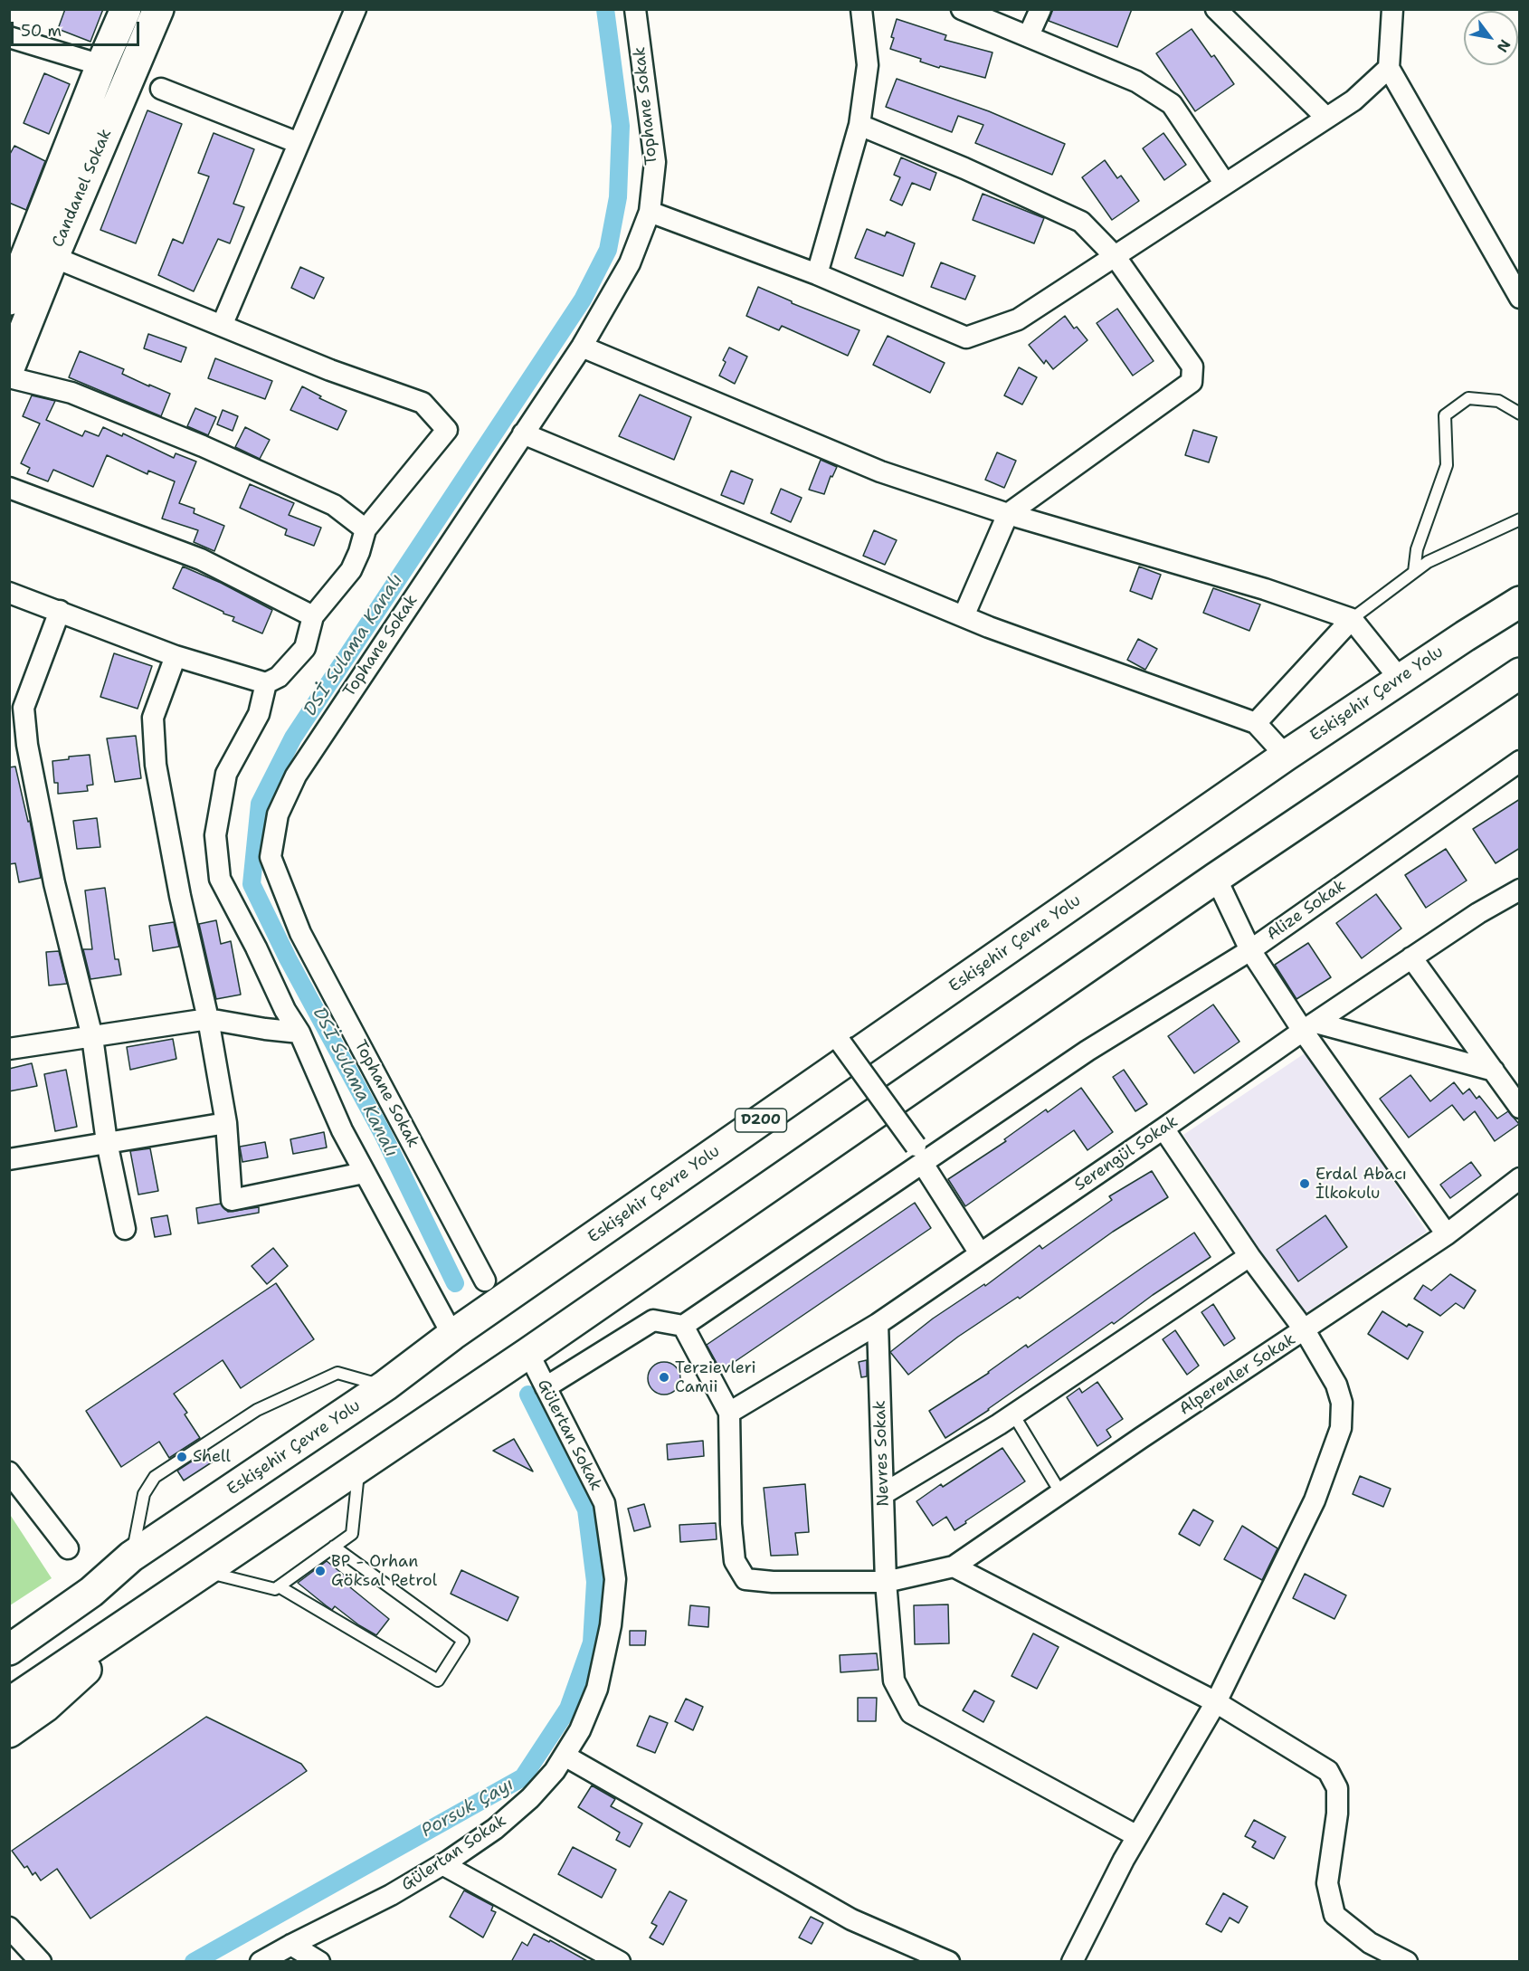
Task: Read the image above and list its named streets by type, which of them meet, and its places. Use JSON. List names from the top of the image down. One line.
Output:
{"streets":{"main road":["Candanel Sokak","Eskişehir Çevre Yolu","D200"],"street":["Tophane Sokak","Alize Sokak","Serengül Sokak","Alperenler Sokak","Gülertan Sokak","Nevres Sokak"]},"crossings":[["Serengül Sokak","Nevres Sokak"]],"water":["DSİ Sulama Kanalı","Porsuk Çayı"],"places":["Erdal Abacı İlkokulu","Terzievleri Camii","Shell","BP - Orhan Göksal Petrol"],"scale_bar":"50 m","north":"bottom right"}
